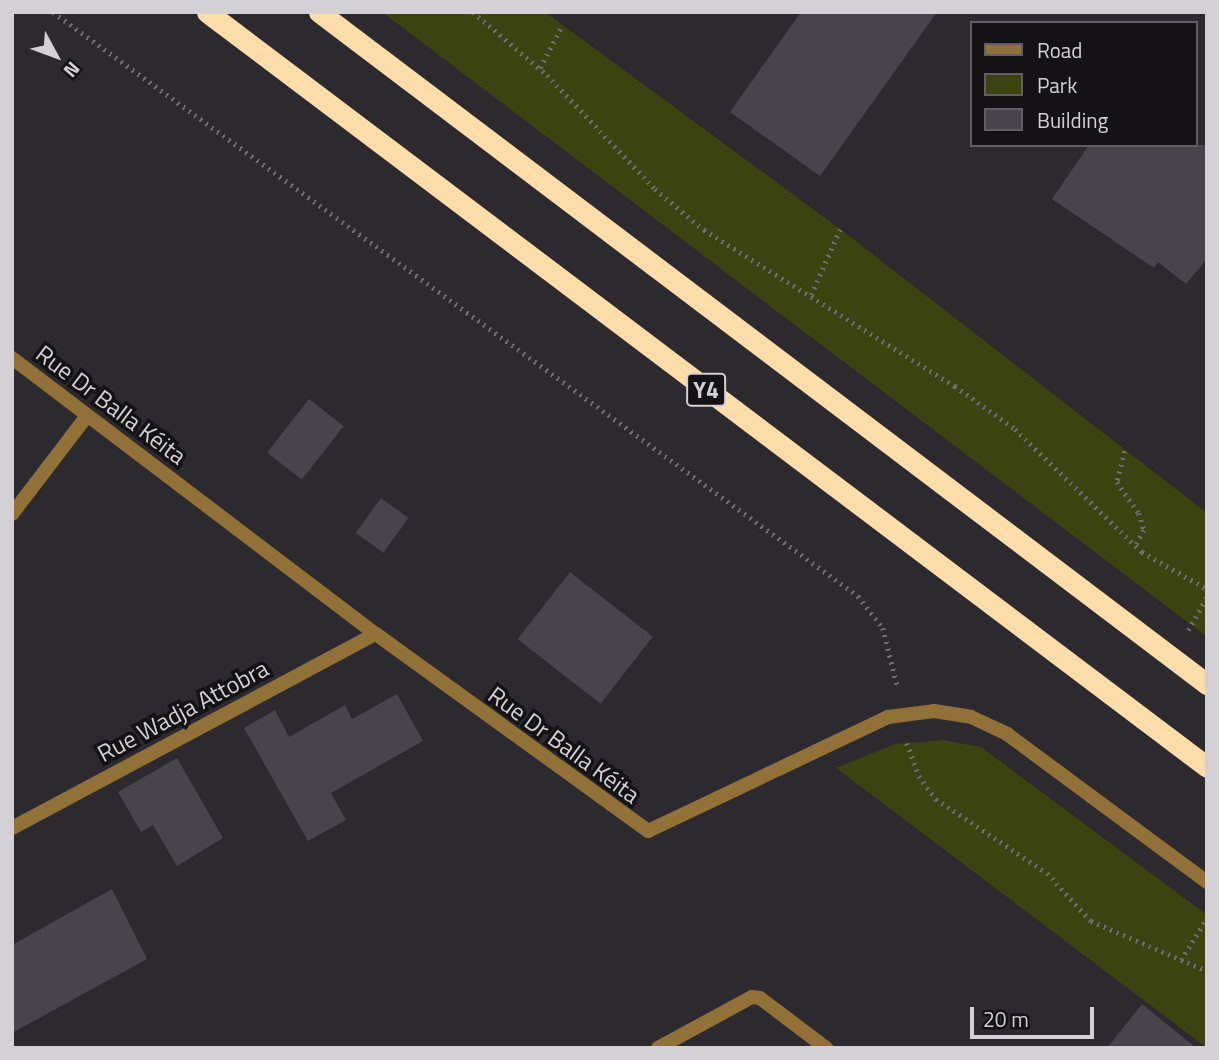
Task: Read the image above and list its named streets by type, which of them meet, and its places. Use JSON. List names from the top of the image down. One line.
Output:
{"streets":{"highway":["Y4"],"street":["Rue Dr Balla Kéita","Rue Wadja Attobra"]},"crossings":[["Rue Dr Balla Kéita","Rue Wadja Attobra"]],"legend":["Road","Park","Building"],"scale_bar":"20 m","north":"bottom right"}
